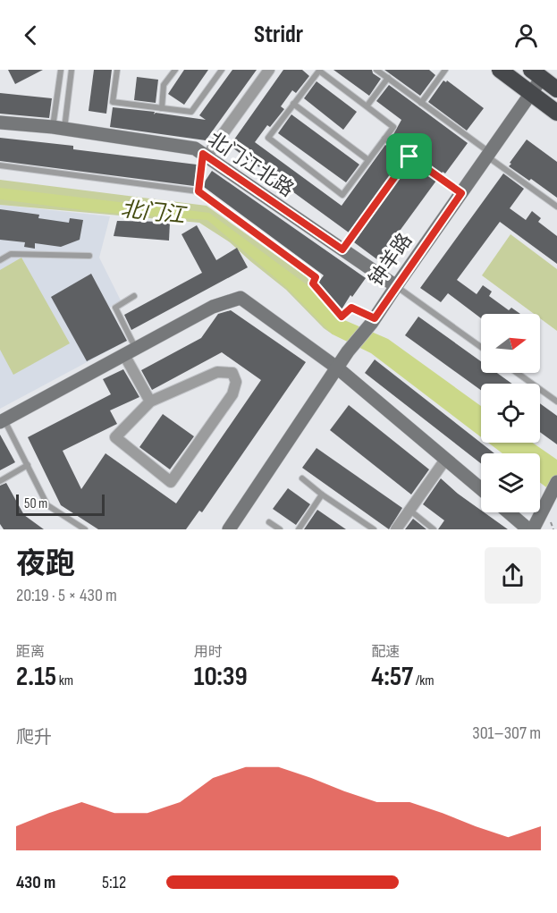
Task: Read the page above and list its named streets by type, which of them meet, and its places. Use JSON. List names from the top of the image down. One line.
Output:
{"streets":{"street":["北门江北路","钟羊路"]},"crossings":[["北门江北路","钟羊路"]],"water":["北门江"],"scale_bar":"50 m","north":"right","page":{"header":"Stridr","scale":"50 m","heading":["夜跑","20:19 · 5 × 430 m"],"stats":[["距离","2.15 km"],["用时","10:39"],["配速","4:57 /km"]],"chart":["爬升","301–307 m"],"list":[{"name":"430 m","note":"5:12"}]}}
